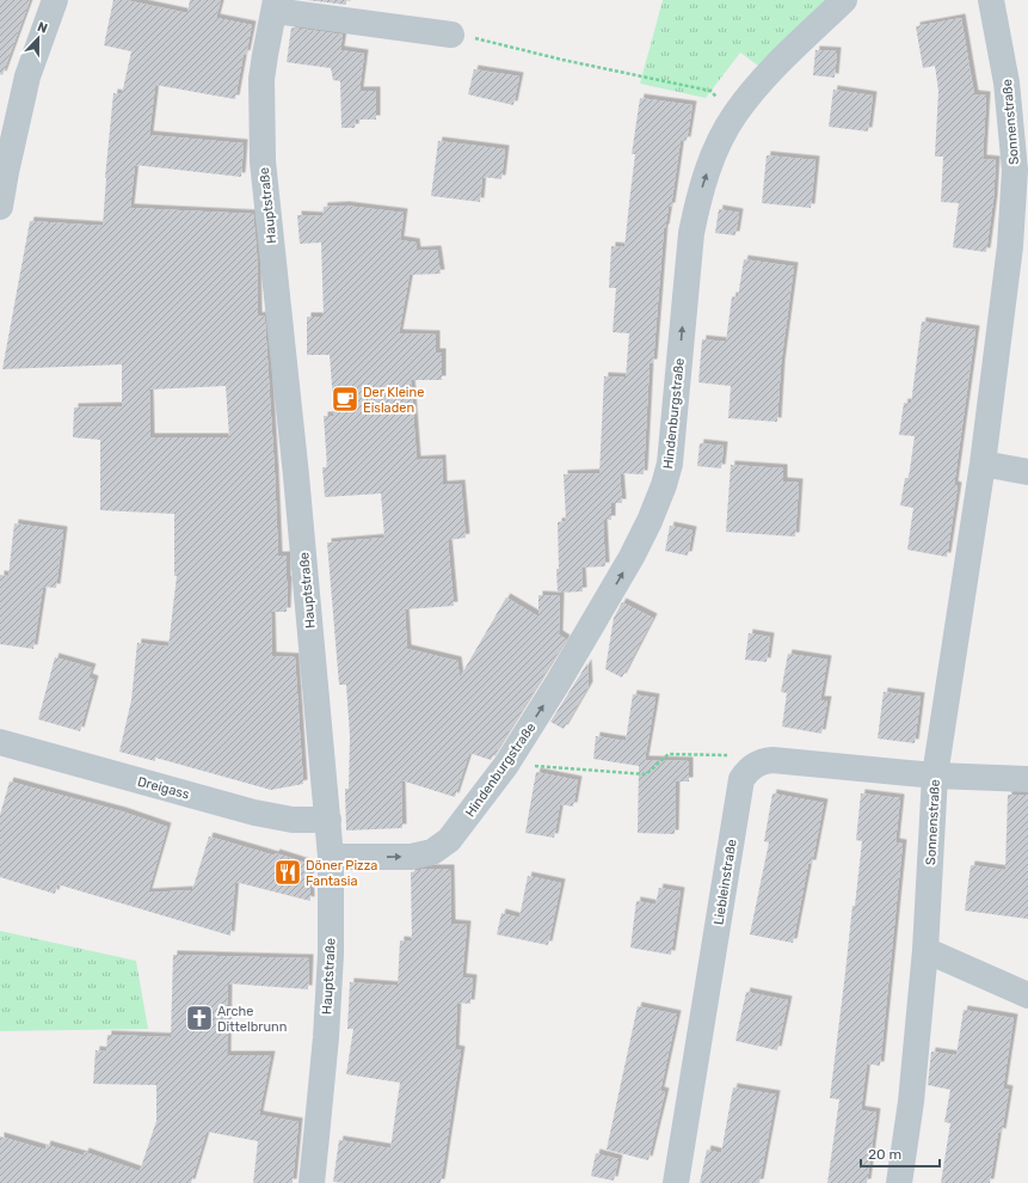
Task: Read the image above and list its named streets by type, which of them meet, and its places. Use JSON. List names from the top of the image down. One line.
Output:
{"streets":{"street":["Sonnenstraße","Hauptstraße","Hindenburgstraße","Dreigass","Liebleinstraße"]},"crossings":[["Sonnenstraße","Liebleinstraße"],["Hauptstraße","Hindenburgstraße"],["Hauptstraße","Dreigass"]],"one_way":["Hindenburgstraße"],"places":{"cafe":["Der Kleine Eisladen"],"restaurant":["Döner Pizza Fantasia"],"church":["Arche Dittelbrunn"]},"scale_bar":"20 m","north":"top"}
